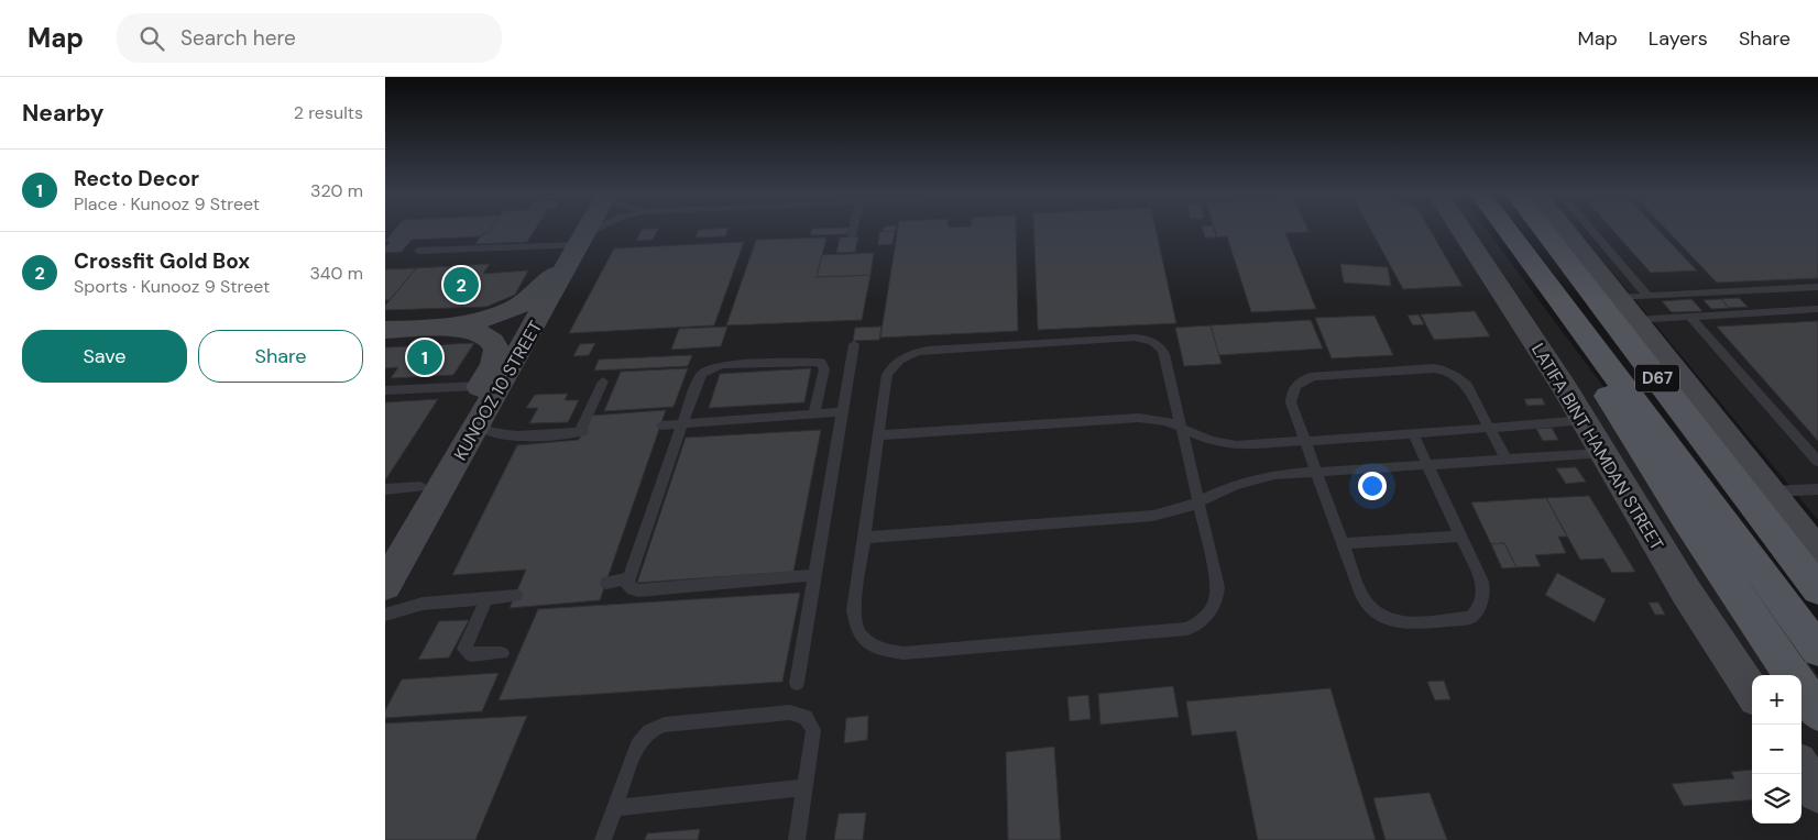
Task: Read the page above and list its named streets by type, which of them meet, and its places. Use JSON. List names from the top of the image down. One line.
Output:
{"streets":{"main road":["D67"],"street":["KUNOOZ 10 STREET","LATIFA BINT HAMDAN STREET"]},"page":{"header":"Map","search":"Search here","nav":["Map","Layers","Share"],"heading":["Nearby","2 results"],"list":[{"mark":"1","name":"Recto Decor","note":"Place · Kunooz 9 Street","value":"320 m"},{"mark":"2","name":"Crossfit Gold Box","note":"Sports · Kunooz 9 Street","value":"340 m"}],"pins":["2","1"],"buttons":["Save","Share"],"map_buttons":["+","−"]}}
